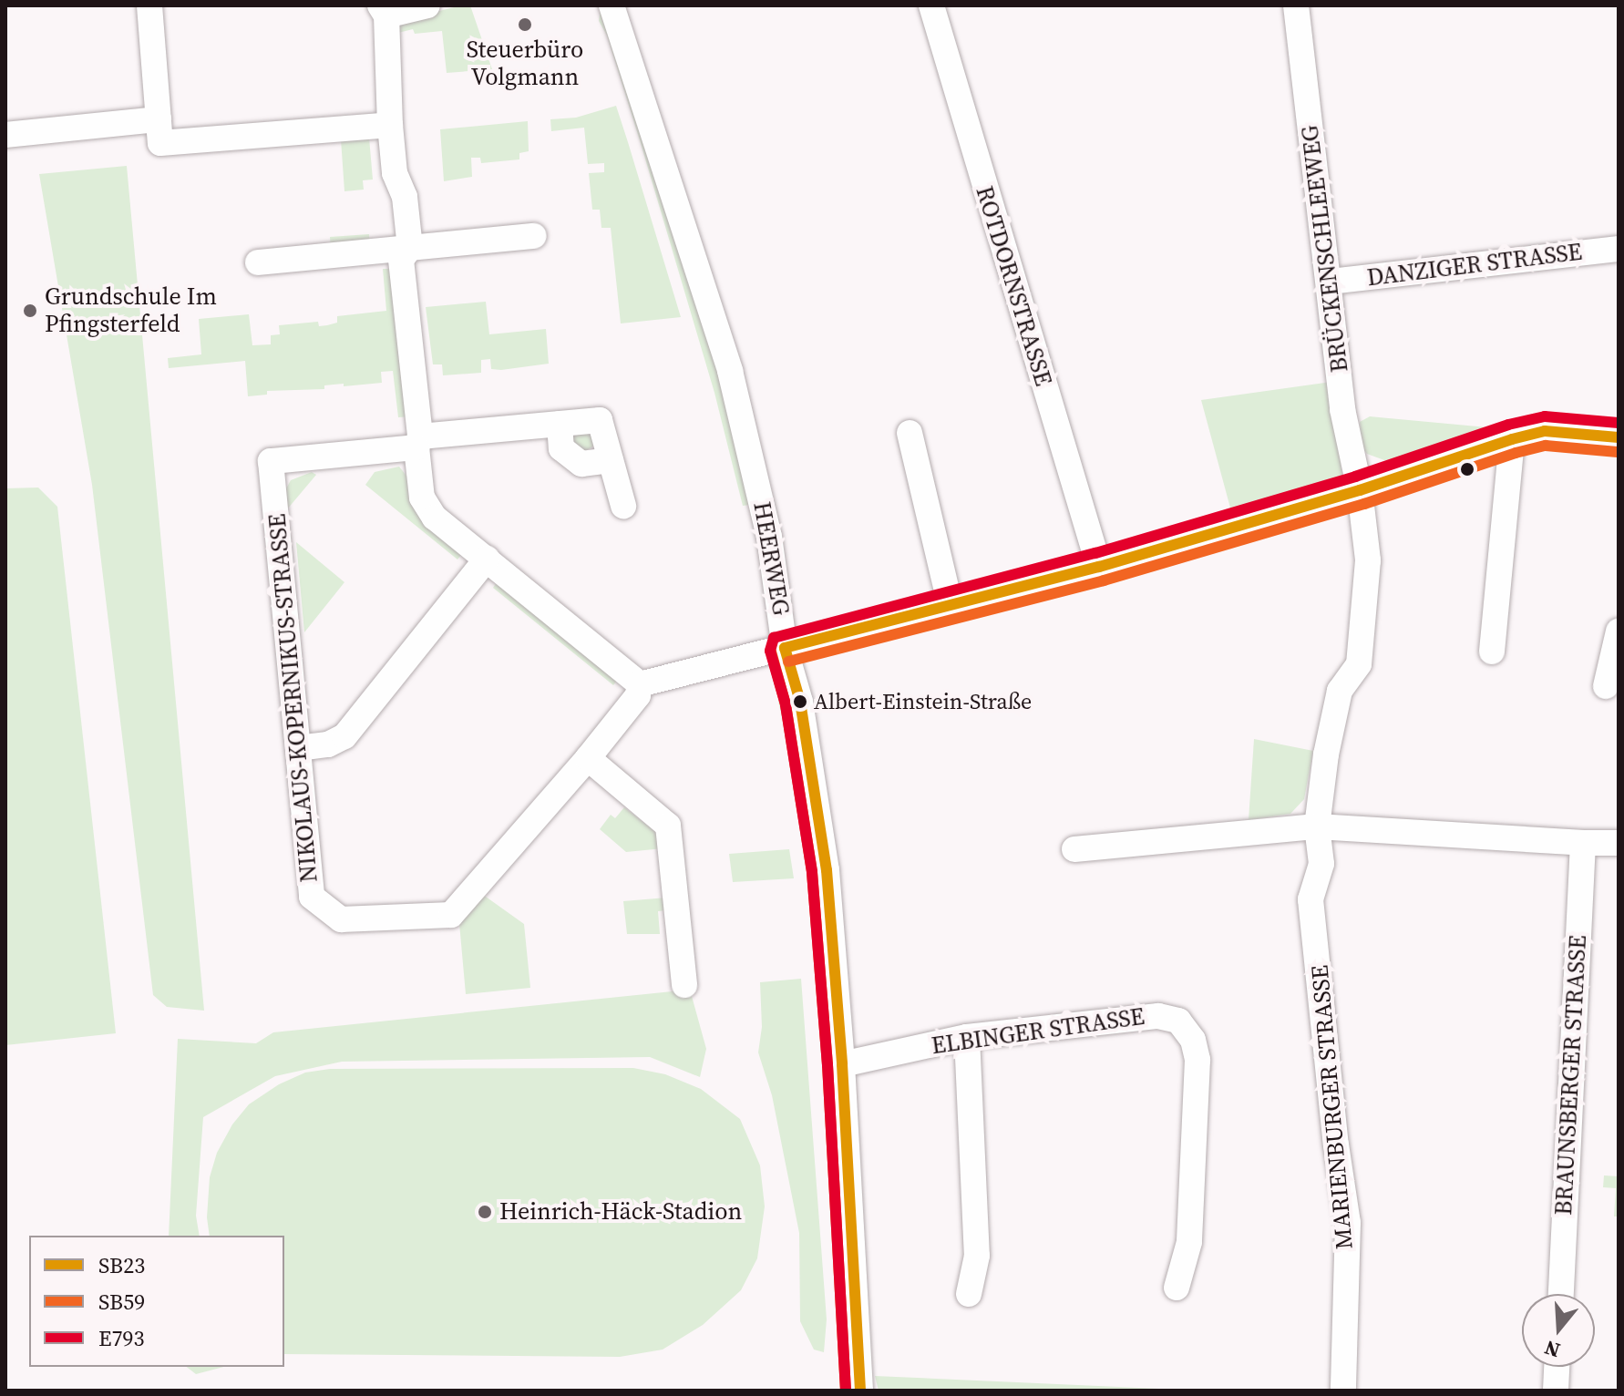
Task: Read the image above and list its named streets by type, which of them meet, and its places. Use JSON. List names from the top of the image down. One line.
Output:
{"streets":{"street":["BRÜCKENSCHLEEWEG","DANZIGER STRASSE","ROTDORNSTRASSE","HEERWEG","NIKOLAUS-KOPERNIKUS-STRASSE","ELBINGER STRASSE","BRAUNSBERGER STRASSE","MARIENBURGER STRASSE"]},"crossings":[["BRÜCKENSCHLEEWEG","DANZIGER STRASSE"],["BRÜCKENSCHLEEWEG","MARIENBURGER STRASSE"],["HEERWEG","ELBINGER STRASSE"]],"places":["Steuerbüro Volgmann","Grundschule Im Pfingsterfeld","Albert-Einstein-Straße","Heinrich-Häck-Stadion"],"lines":["transit line E793","transit line SB23","transit line SB59"],"legend":["SB23","SB59","E793"],"north":"bottom"}
